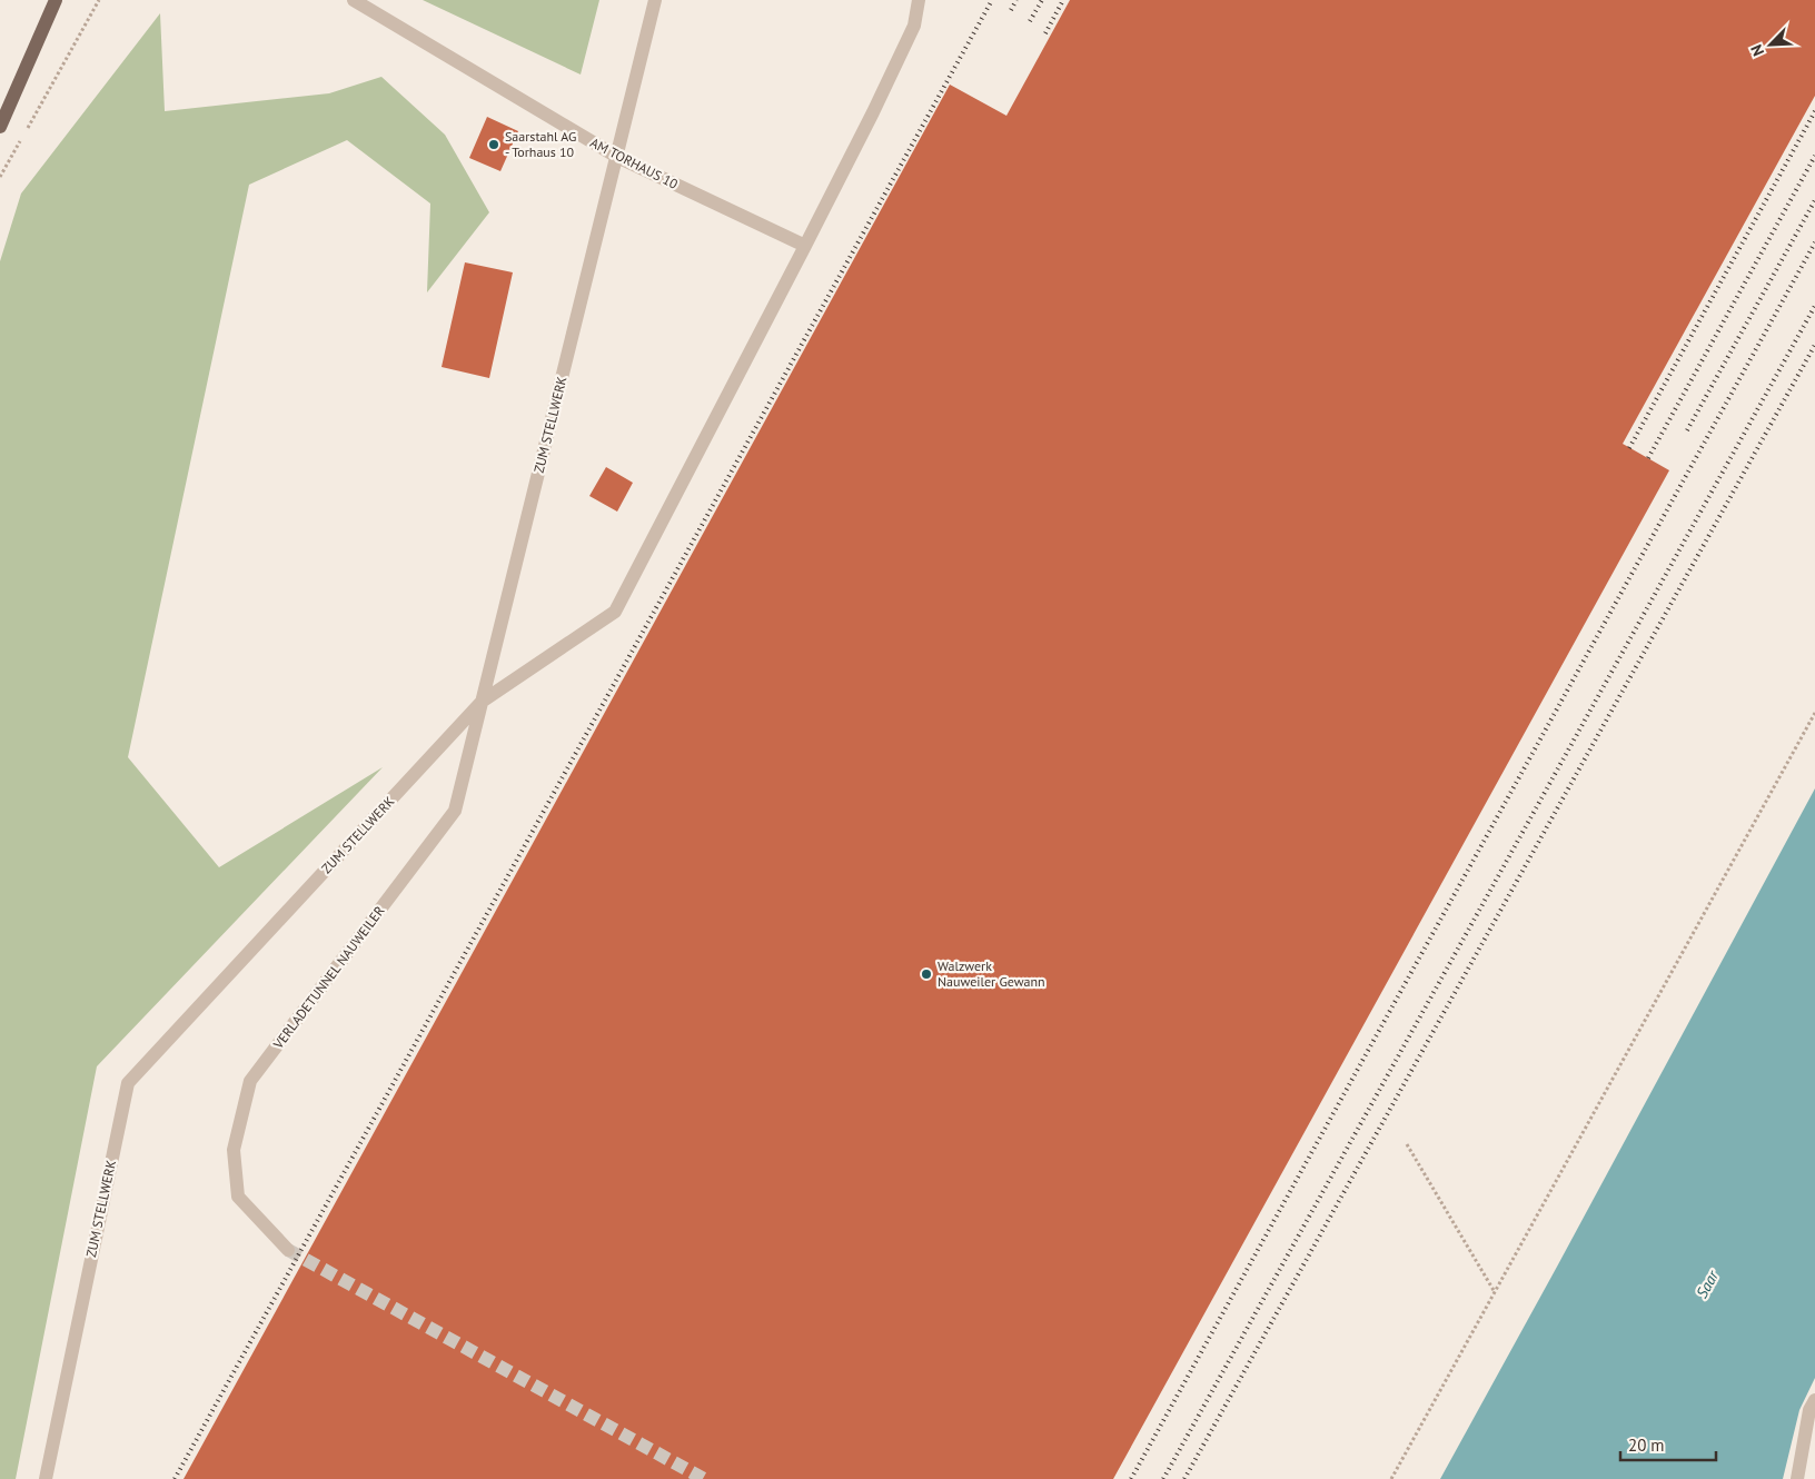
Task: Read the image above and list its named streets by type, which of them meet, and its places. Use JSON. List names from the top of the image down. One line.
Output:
{"streets":{"lane":["AM TORHAUS 10","ZUM STELLWERK","VERLADETUNNEL NAUWEILER"]},"crossings":[["AM TORHAUS 10","ZUM STELLWERK"],["ZUM STELLWERK","VERLADETUNNEL NAUWEILER"]],"water":["Saar"],"places":["Saarstahl AG - Torhaus 10","Walzwerk Nauweiler Gewann"],"scale_bar":"20 m","north":"bottom left"}
